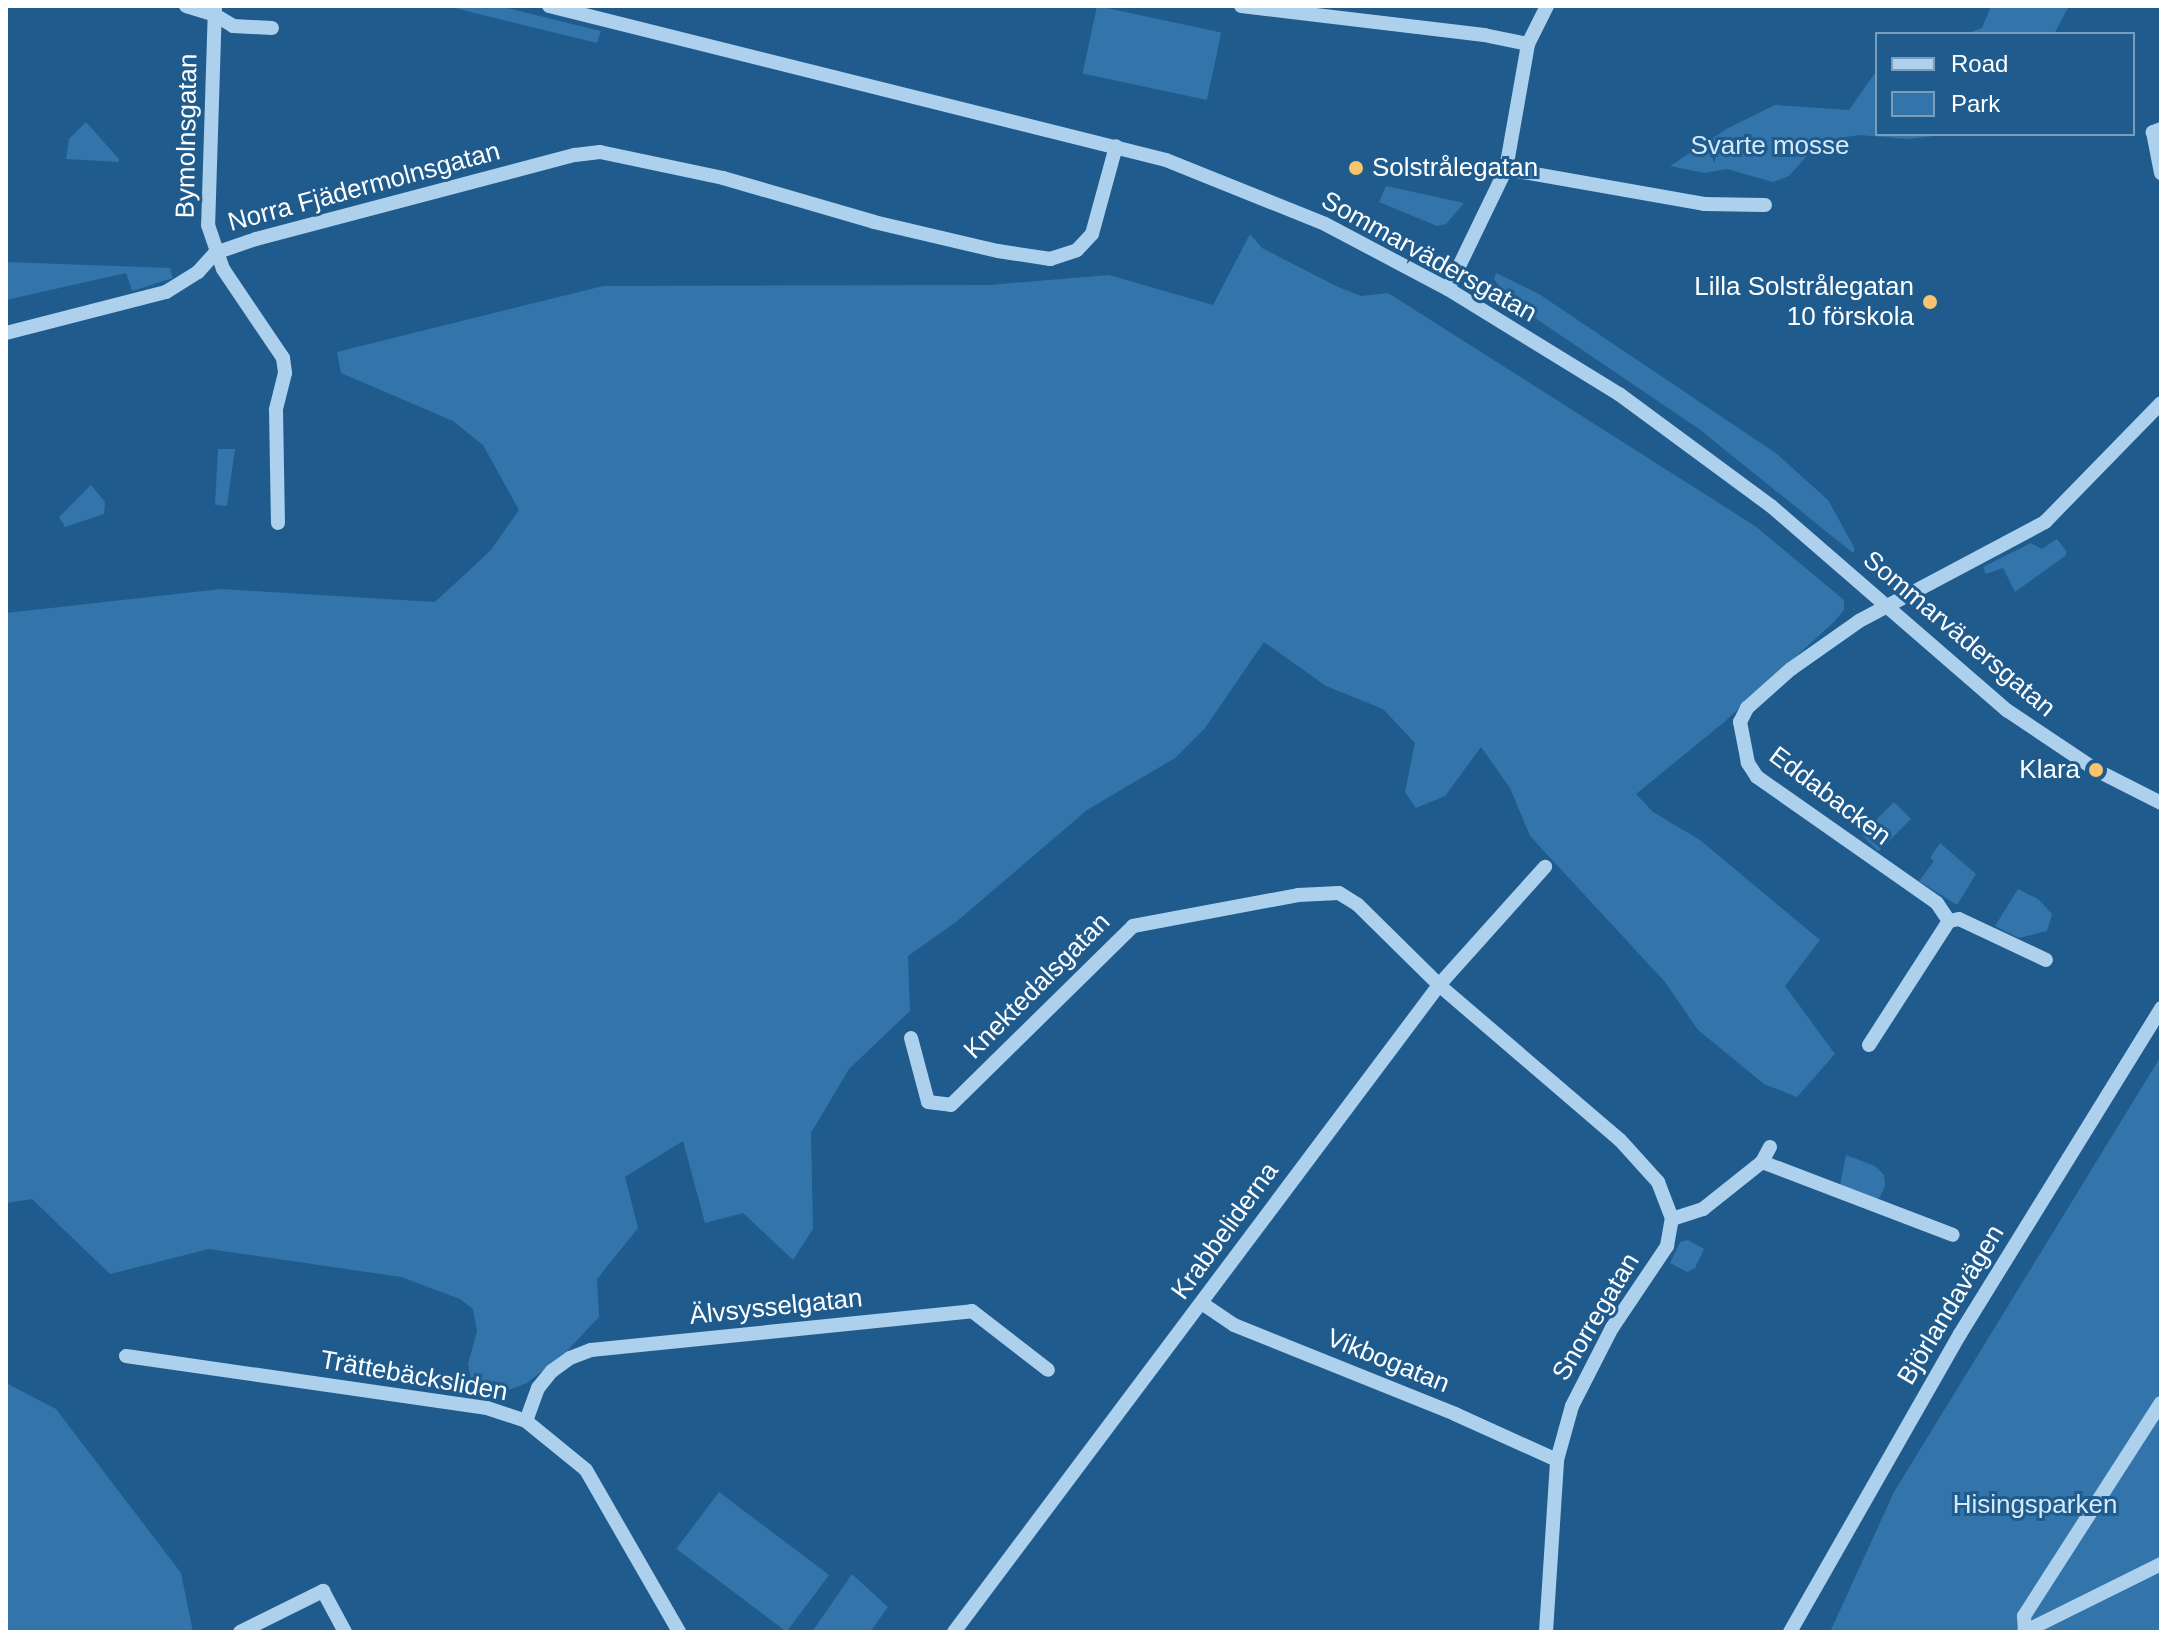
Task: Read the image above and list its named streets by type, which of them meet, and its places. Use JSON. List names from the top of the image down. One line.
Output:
{"streets":{"street":["Bymolnsgatan","Norra Fjädermolnsgatan","Sommarvädersgatan","Eddabacken","Knektedalsgatan","Krabbeliderna","Björlandavägen","Älvsysselgatan","Snorregatan","Vikbogatan","Trättebäcksliden"]},"crossings":[["Bymolnsgatan","Norra Fjädermolnsgatan"],["Norra Fjädermolnsgatan","Sommarvädersgatan"],["Sommarvädersgatan","Eddabacken"],["Knektedalsgatan","Krabbeliderna"],["Krabbeliderna","Vikbogatan"],["Älvsysselgatan","Trättebäcksliden"],["Snorregatan","Vikbogatan"]],"parks":["Svarte mosse","Hisingsparken"],"places":["Solstrålegatan","Lilla Solstrålegatan 10 förskola","Klara"],"legend":["Road","Park"]}
